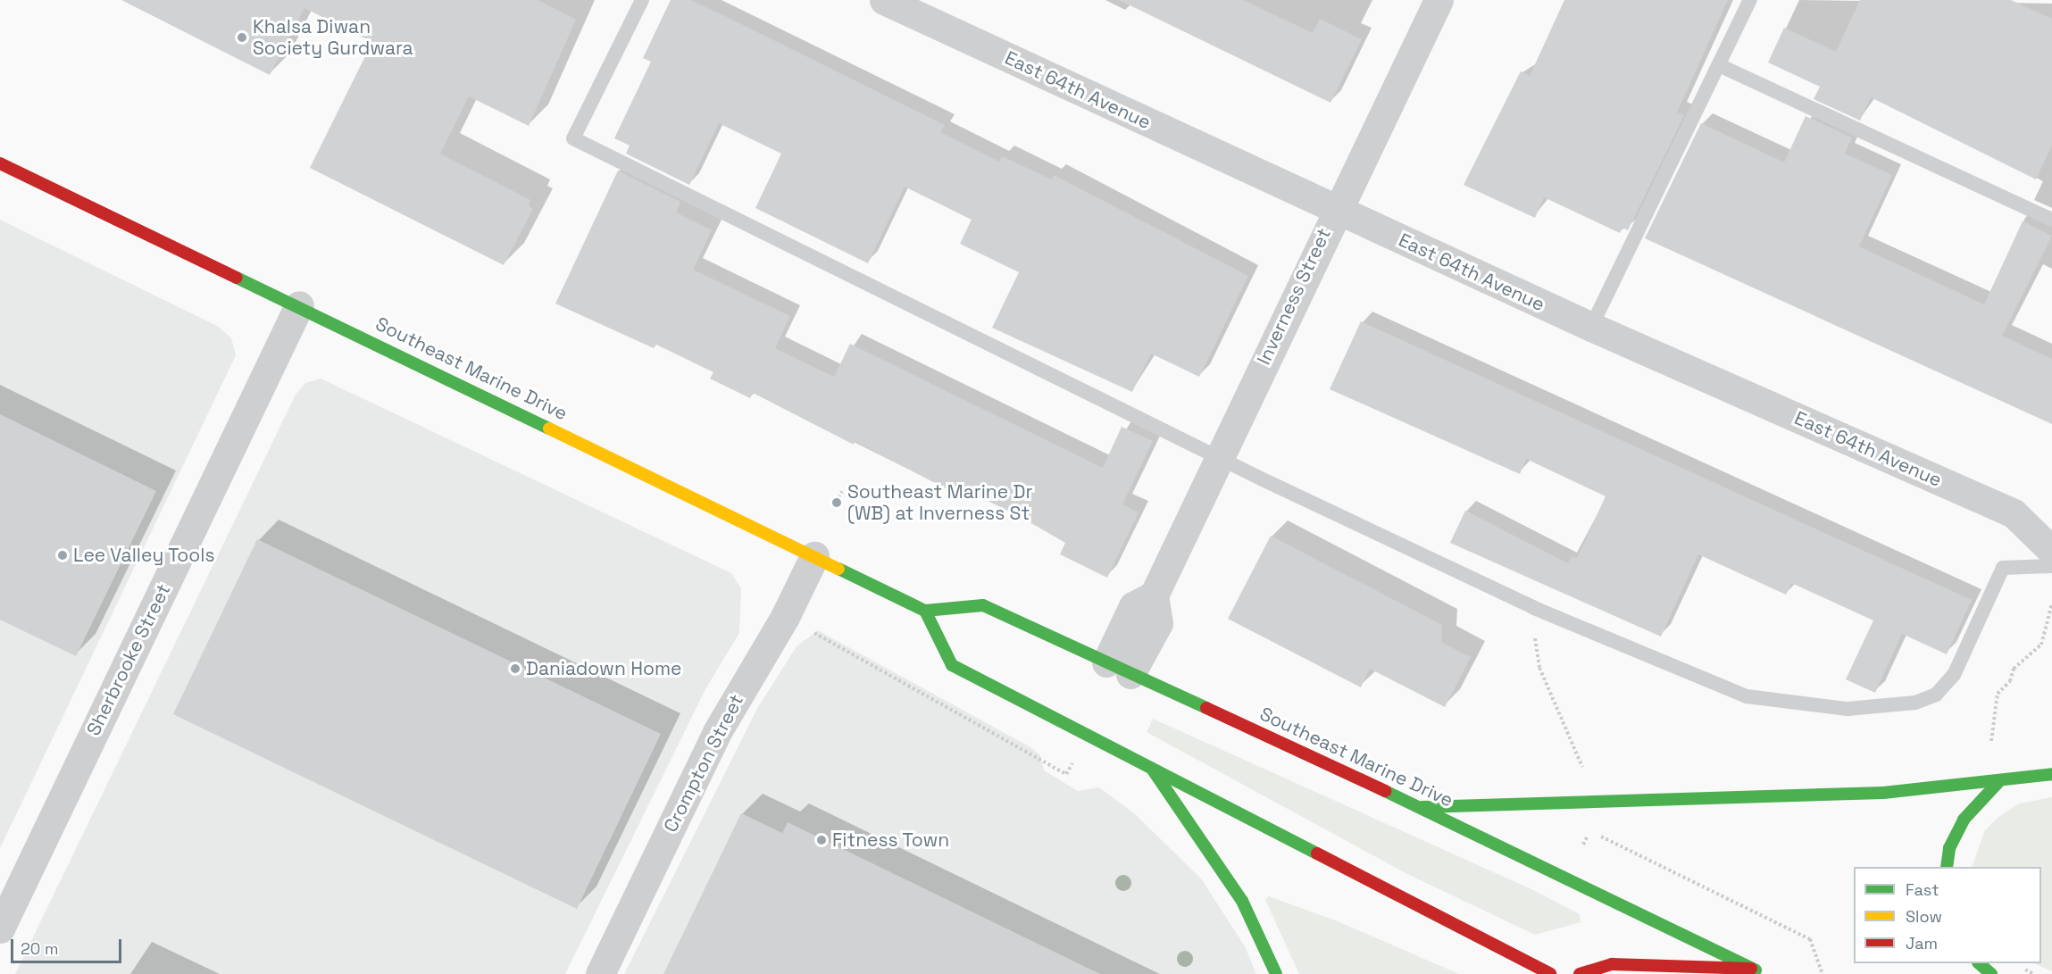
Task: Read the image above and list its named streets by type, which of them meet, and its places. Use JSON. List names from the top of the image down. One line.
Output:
{"streets":{"main road":["Southeast Marine Drive"],"street":["East 64th Avenue","Inverness Street","Sherbrooke Street","Crompton Street"]},"crossings":[["East 64th Avenue","Inverness Street"],["Inverness Street","Southeast Marine Drive"],["Southeast Marine Drive","Sherbrooke Street"],["Southeast Marine Drive","Crompton Street"]],"places":["Khalsa Diwan Society Gurdwara","Southeast Marine Dr (WB) at Inverness St","Lee Valley Tools","Daniadown Home","Fitness Town"],"legend":["Fast","Slow","Jam"],"scale_bar":"20 m"}
